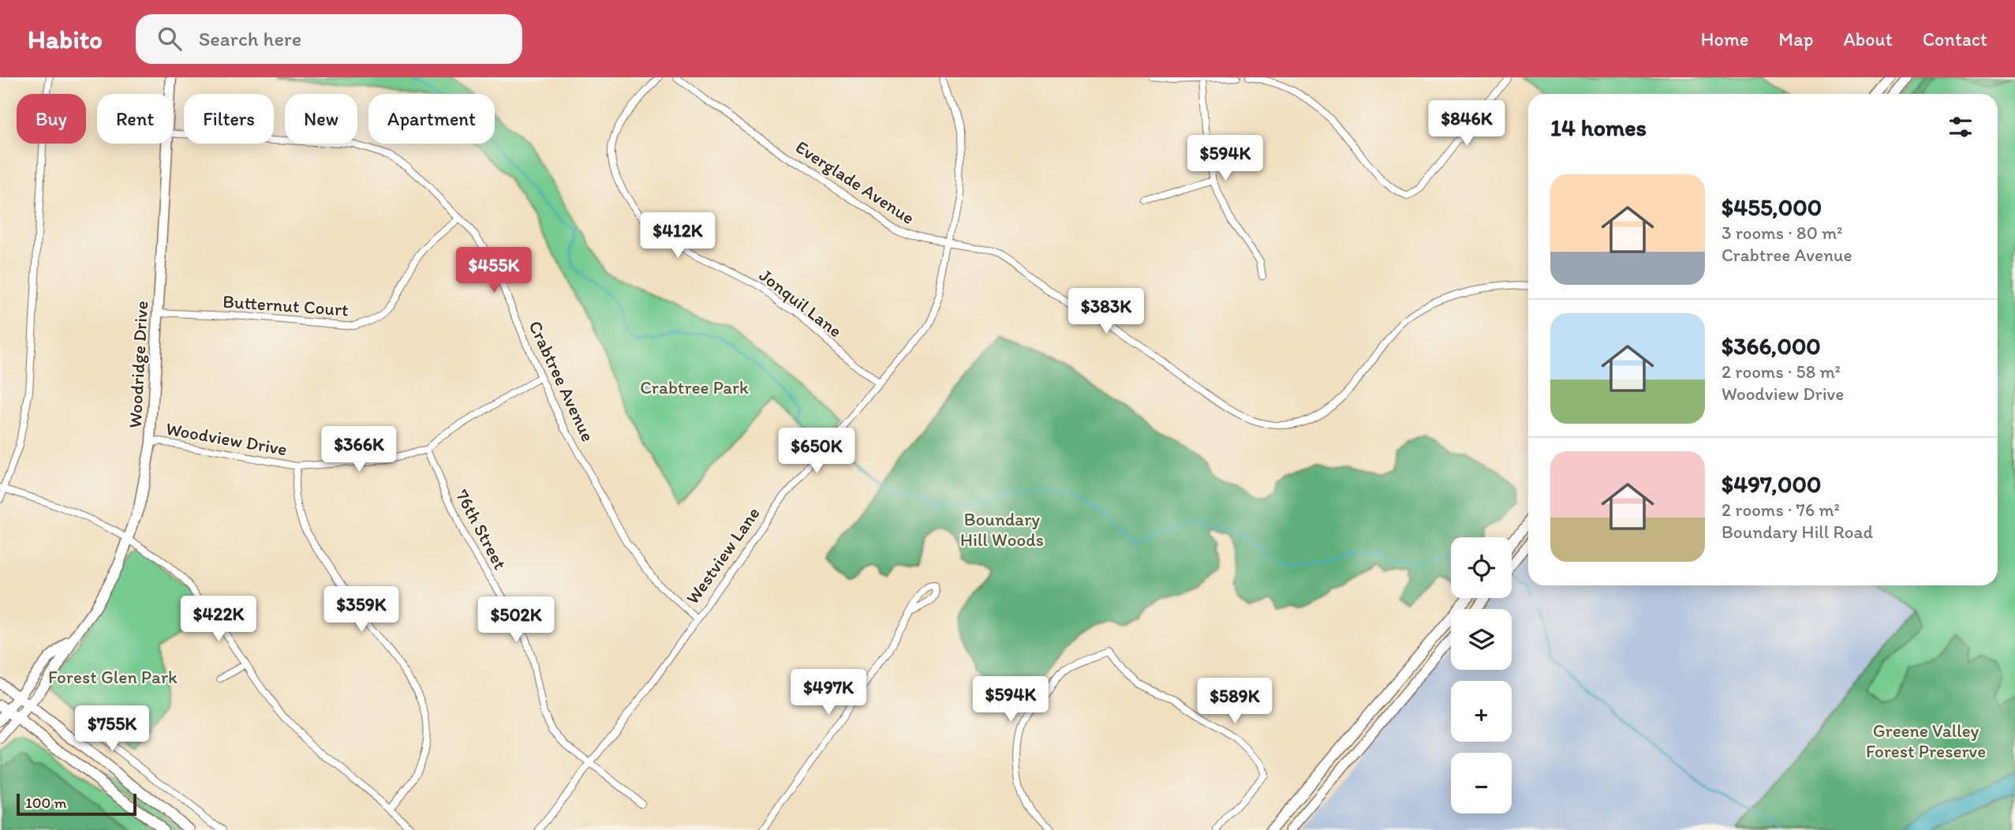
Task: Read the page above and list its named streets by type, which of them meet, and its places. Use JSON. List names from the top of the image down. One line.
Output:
{"streets":{"main road":["Woodridge Drive"],"street":["Everglade Avenue","Jonquil Lane","Butternut Court","Crabtree Avenue","Woodview Drive","76th Street","Westview Lane"]},"crossings":[["Everglade Avenue","Westview Lane"],["Jonquil Lane","Westview Lane"],["Butternut Court","Woodridge Drive"],["Butternut Court","Crabtree Avenue"],["Woodridge Drive","Woodview Drive"],["Crabtree Avenue","Woodview Drive"],["Crabtree Avenue","Westview Lane"],["Woodview Drive","76th Street"],["76th Street","Westview Lane"]],"parks":["Crabtree Park","Boundary Hill Woods","Forest Glen Park","Greene Valley Forest Preserve"],"scale_bar":"100 m","page":{"header":"Habito","search":"Search here","nav":["Home","Map","About","Contact"],"chip":["Buy","Rent","Filters","New","Apartment"],"heading":"14 homes","price":["$846K","$594K","$412K","$455K","$383K","$366K","$650K","$359K","$422K","$502K","$497K","$594K","$589K","$755K"],"list":[{"name":"$455,000","note":"3 rooms · 80 m² · Crabtree Avenue"},{"name":"$366,000","note":"2 rooms · 58 m² · Woodview Drive"},{"name":"$497,000","note":"2 rooms · 76 m² · Boundary Hill Road"}],"map_buttons":["+","−"],"scale":"100 m"}}
